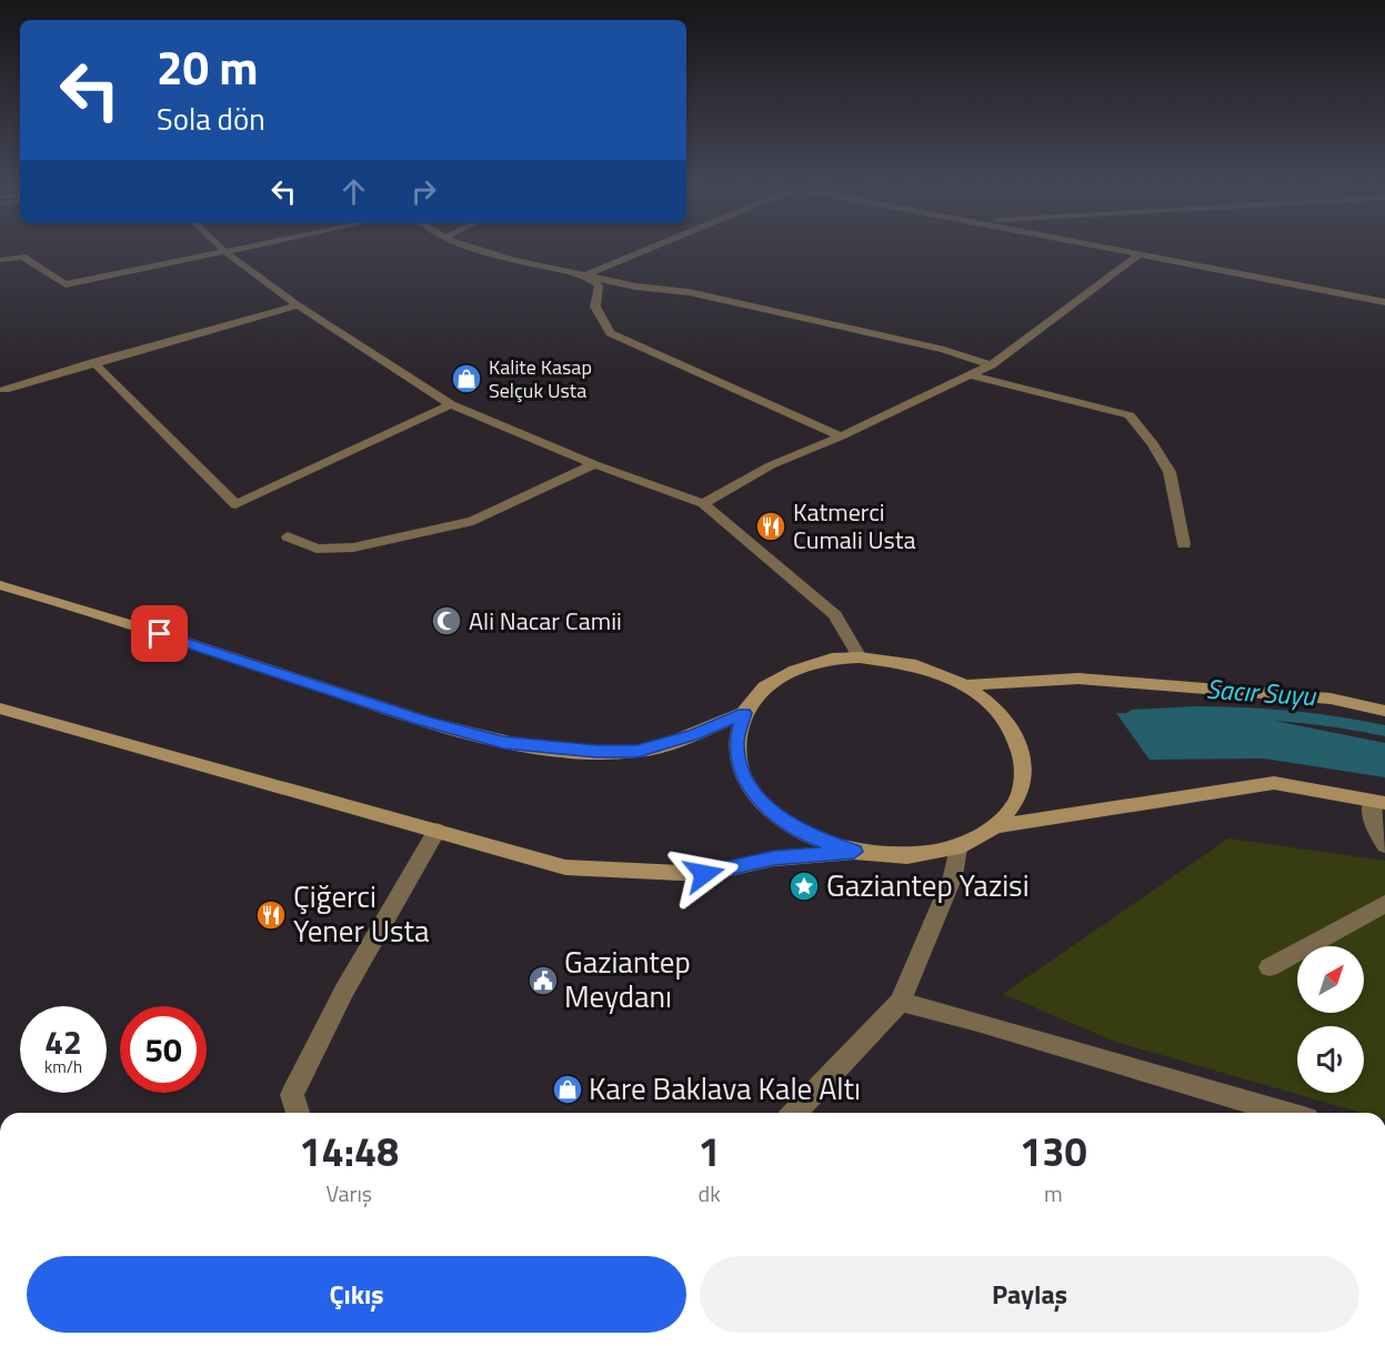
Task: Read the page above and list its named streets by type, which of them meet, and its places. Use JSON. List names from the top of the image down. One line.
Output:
{"water":["Sacır Suyu"],"places":{"shop":["Kalite Kasap Selçuk Usta","Kare Baklava Kale Altı"],"restaurant":["Katmerci Cumali Usta","Çiğerci Yener Usta"],"mosque":["Ali Nacar Camii"],"place":["Gaziantep Yazisi"],"public building":["Gaziantep Meydanı"]},"north":"top right","page":{"turn":["20 m","Sola dön"],"speed":"42 km/h","limit":"50","eta":["14:48","Varış","1","dk","130","m"],"buttons":["Çıkış","Paylaş"]}}
